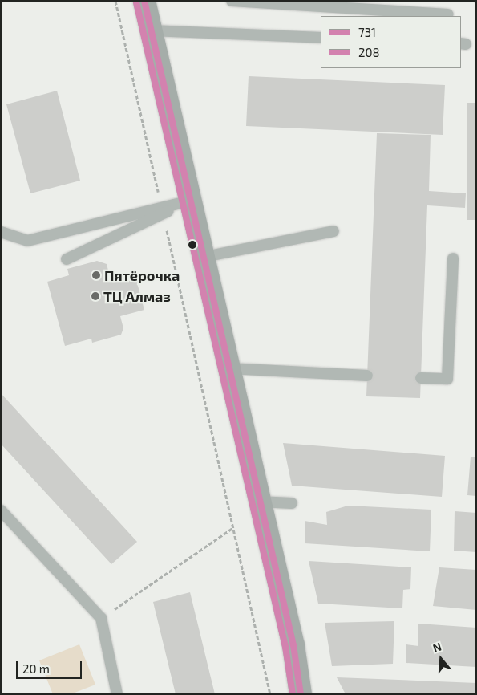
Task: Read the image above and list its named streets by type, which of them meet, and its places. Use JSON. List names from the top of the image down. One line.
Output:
{"places":["Пятёрочка","ТЦ Алмаз"],"lines":["transit line 731","transit line 208"],"legend":["731","208"],"scale_bar":"20 m","north":"top"}
